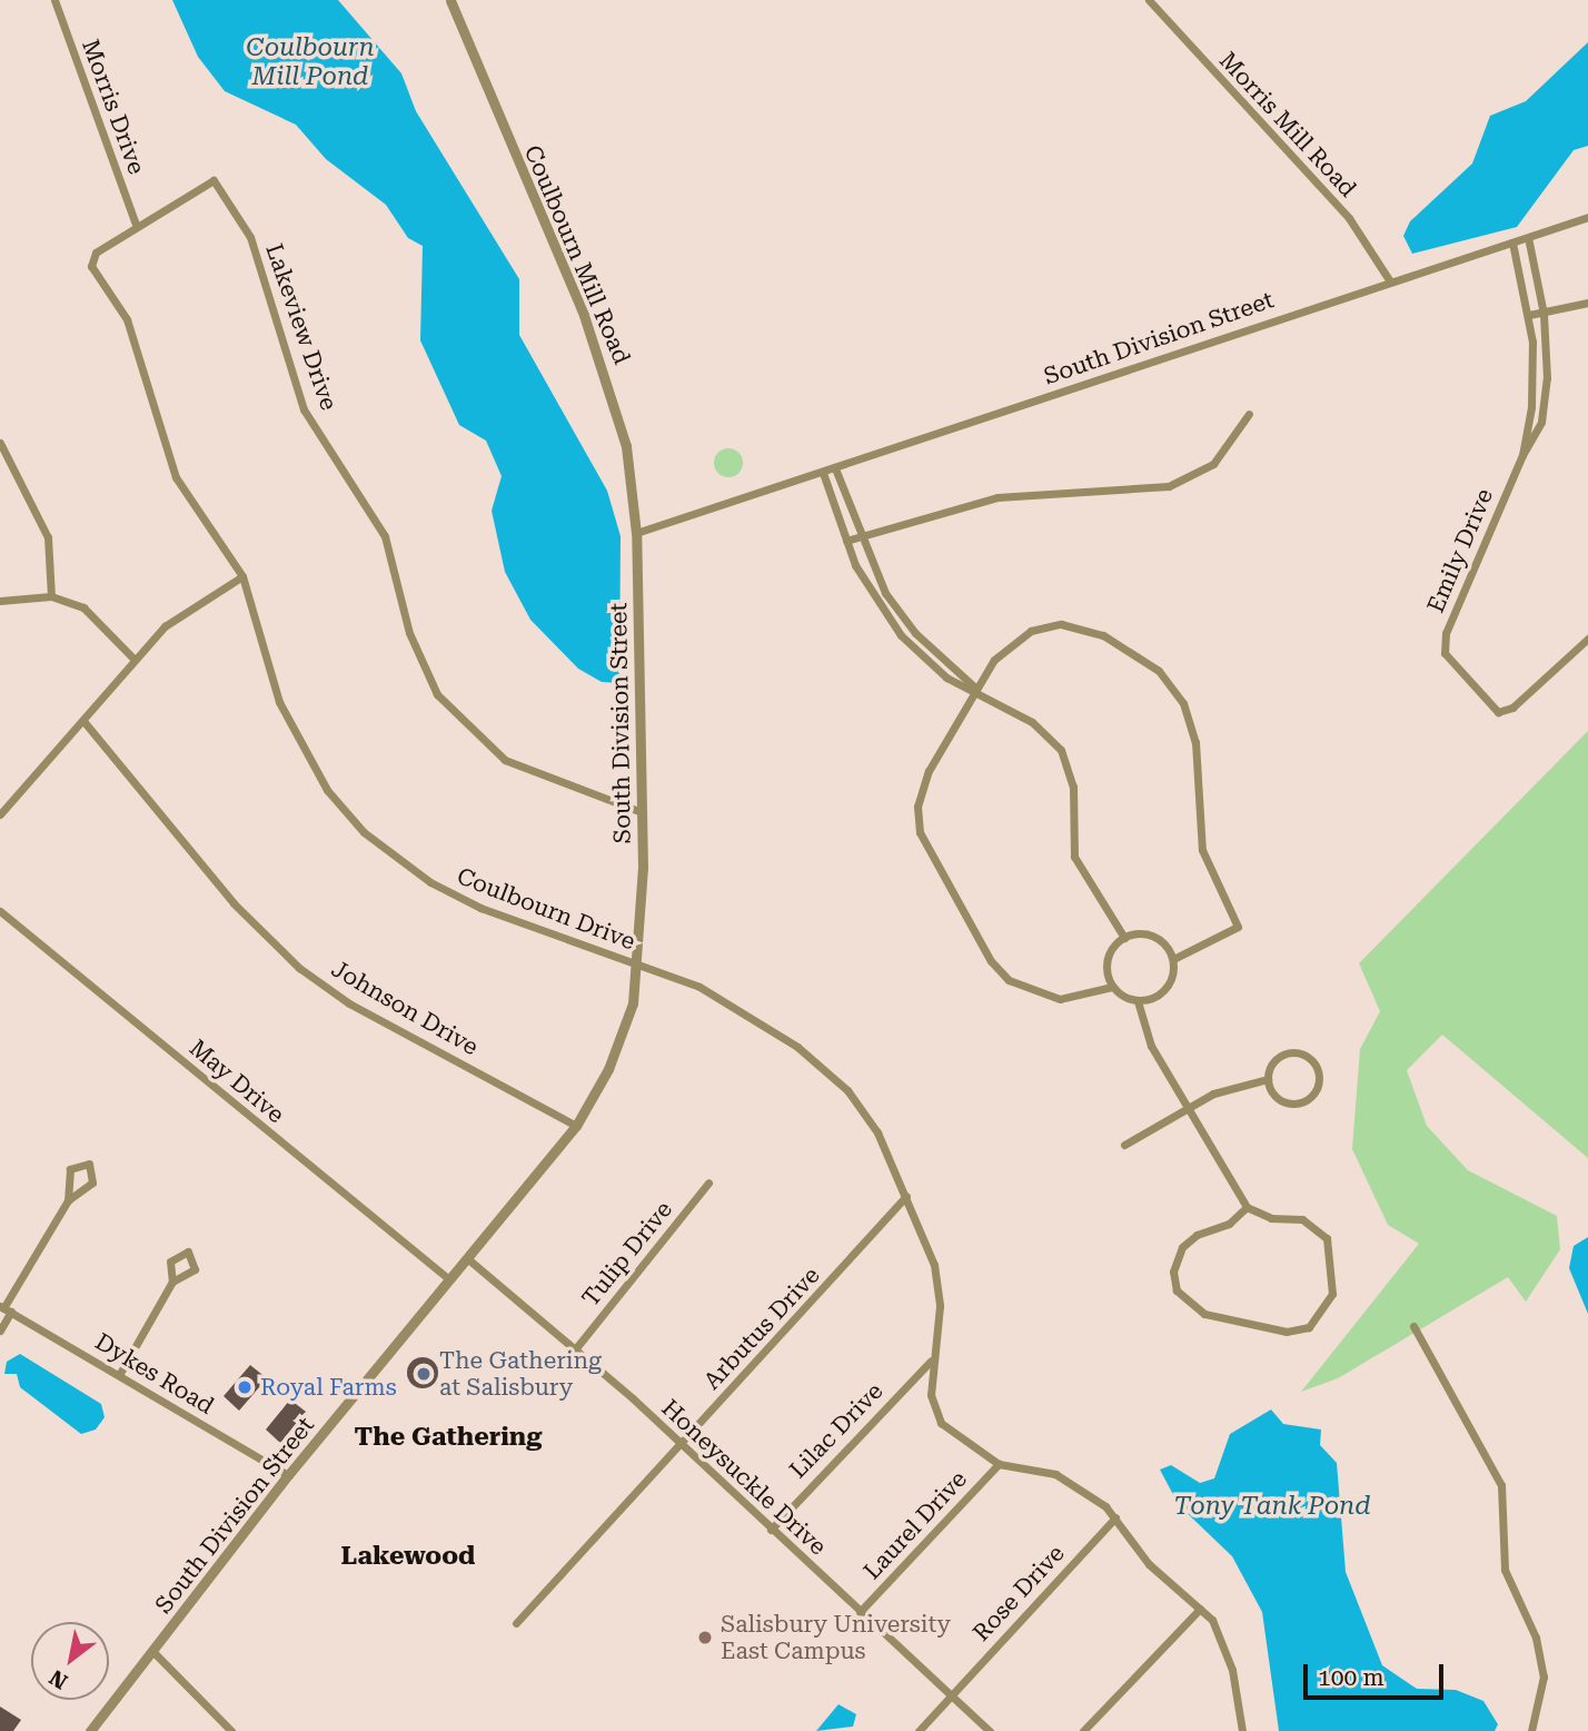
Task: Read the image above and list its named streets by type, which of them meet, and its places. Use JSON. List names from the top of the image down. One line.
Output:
{"streets":{"street":["Morris Drive","Morris Mill Road","Coulbourn Mill Road","Lakeview Drive","South Division Street","Emily Drive","Coulbourn Drive","Johnson Drive","May Drive","Tulip Drive","Arbutus Drive","Dykes Road","Lilac Drive","Honeysuckle Drive","Laurel Drive","Rose Drive"]},"crossings":[["Morris Drive","Lakeview Drive"],["Morris Drive","Coulbourn Drive"],["Morris Mill Road","South Division Street"],["Coulbourn Mill Road","South Division Street"],["Lakeview Drive","South Division Street"],["Lakeview Drive","Coulbourn Drive"],["South Division Street","Emily Drive"],["South Division Street","Coulbourn Drive"],["South Division Street","Johnson Drive"],["South Division Street","May Drive"],["South Division Street","Dykes Road"],["South Division Street","Honeysuckle Drive"],["Coulbourn Drive","Arbutus Drive"],["Coulbourn Drive","Lilac Drive"],["Coulbourn Drive","Laurel Drive"],["Tulip Drive","Honeysuckle Drive"],["Arbutus Drive","Honeysuckle Drive"],["Lilac Drive","Honeysuckle Drive"],["Honeysuckle Drive","Laurel Drive"],["Honeysuckle Drive","Rose Drive"]],"districts":["The Gathering","Lakewood"],"water":["Coulbourn Mill Pond","Tony Tank Pond"],"places":["The Gathering at Salisbury","Royal Farms","Salisbury University East Campus"],"scale_bar":"100 m","north":"bottom left"}
